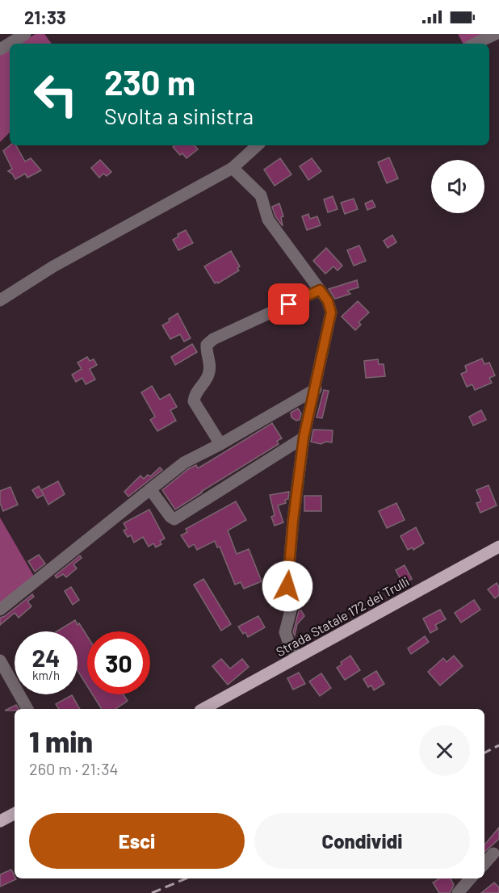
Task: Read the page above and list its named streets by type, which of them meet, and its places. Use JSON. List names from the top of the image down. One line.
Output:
{"streets":{"main road":["Strada Statale 172 dei Trulli"]},"page":{"status":"21:33","turn":["230 m","Svolta a sinistra"],"speed":"24 km/h","limit":"30","heading":["1 min","260 m · 21:34"],"buttons":["Esci","Condividi"]}}
